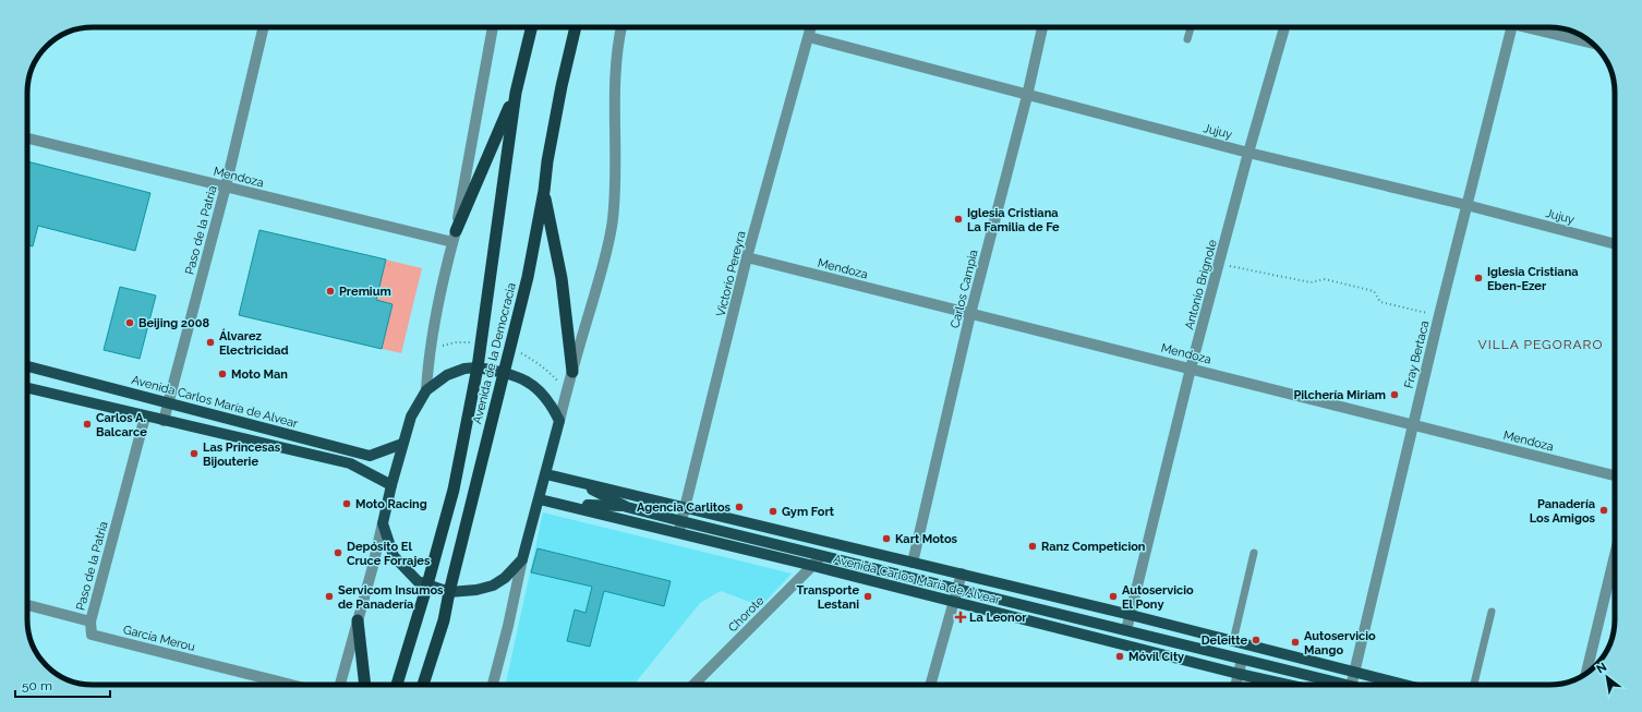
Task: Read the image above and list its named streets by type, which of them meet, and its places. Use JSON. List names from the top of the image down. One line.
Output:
{"streets":{"highway":["Avenida de la Democracia"],"main road":["Avenida Carlos María de Alvear"],"street":["Jujuy","Mendoza","Paso de la Patria","Victorio Pereyra","Antonio Brignole","Carlos Campia","Fray Bertaca","Chorote","García Merou"]},"crossings":[["Jujuy","Victorio Pereyra"],["Jujuy","Antonio Brignole"],["Jujuy","Carlos Campia"],["Jujuy","Fray Bertaca"],["Mendoza","Paso de la Patria"],["Mendoza","Victorio Pereyra"],["Mendoza","Antonio Brignole"],["Mendoza","Carlos Campia"],["Mendoza","Fray Bertaca"],["Paso de la Patria","Avenida Carlos María de Alvear"],["Paso de la Patria","García Merou"],["Victorio Pereyra","Avenida Carlos María de Alvear"],["Antonio Brignole","Avenida Carlos María de Alvear"],["Carlos Campia","Avenida Carlos María de Alvear"],["Fray Bertaca","Avenida Carlos María de Alvear"],["Avenida Carlos María de Alvear","Chorote"]],"districts":["VILLA PEGORARO"],"places":{"other":["Iglesia Cristiana La Familia de Fe","Iglesia Cristiana Eben-Ezer","Premium","Beijing 2008","Álvarez Electricidad","Moto Man","Pilchería Miriam","Carlos A. Balcarce","Las Princesas Bijouterie","Moto Racing","Agencia Carlitos","Panadería Los Amigos","Gym Fort","Kart Motos","Ranz Competicion","Depósito El Cruce Forrajes","Servicom Insumos de Panadería","Transporte Lestani","Autoservicio El Pony","Deleitte","Autoservicio Mango","Móvil City"],"health":["La Leonor"]},"scale_bar":"50 m","north":"top left"}
